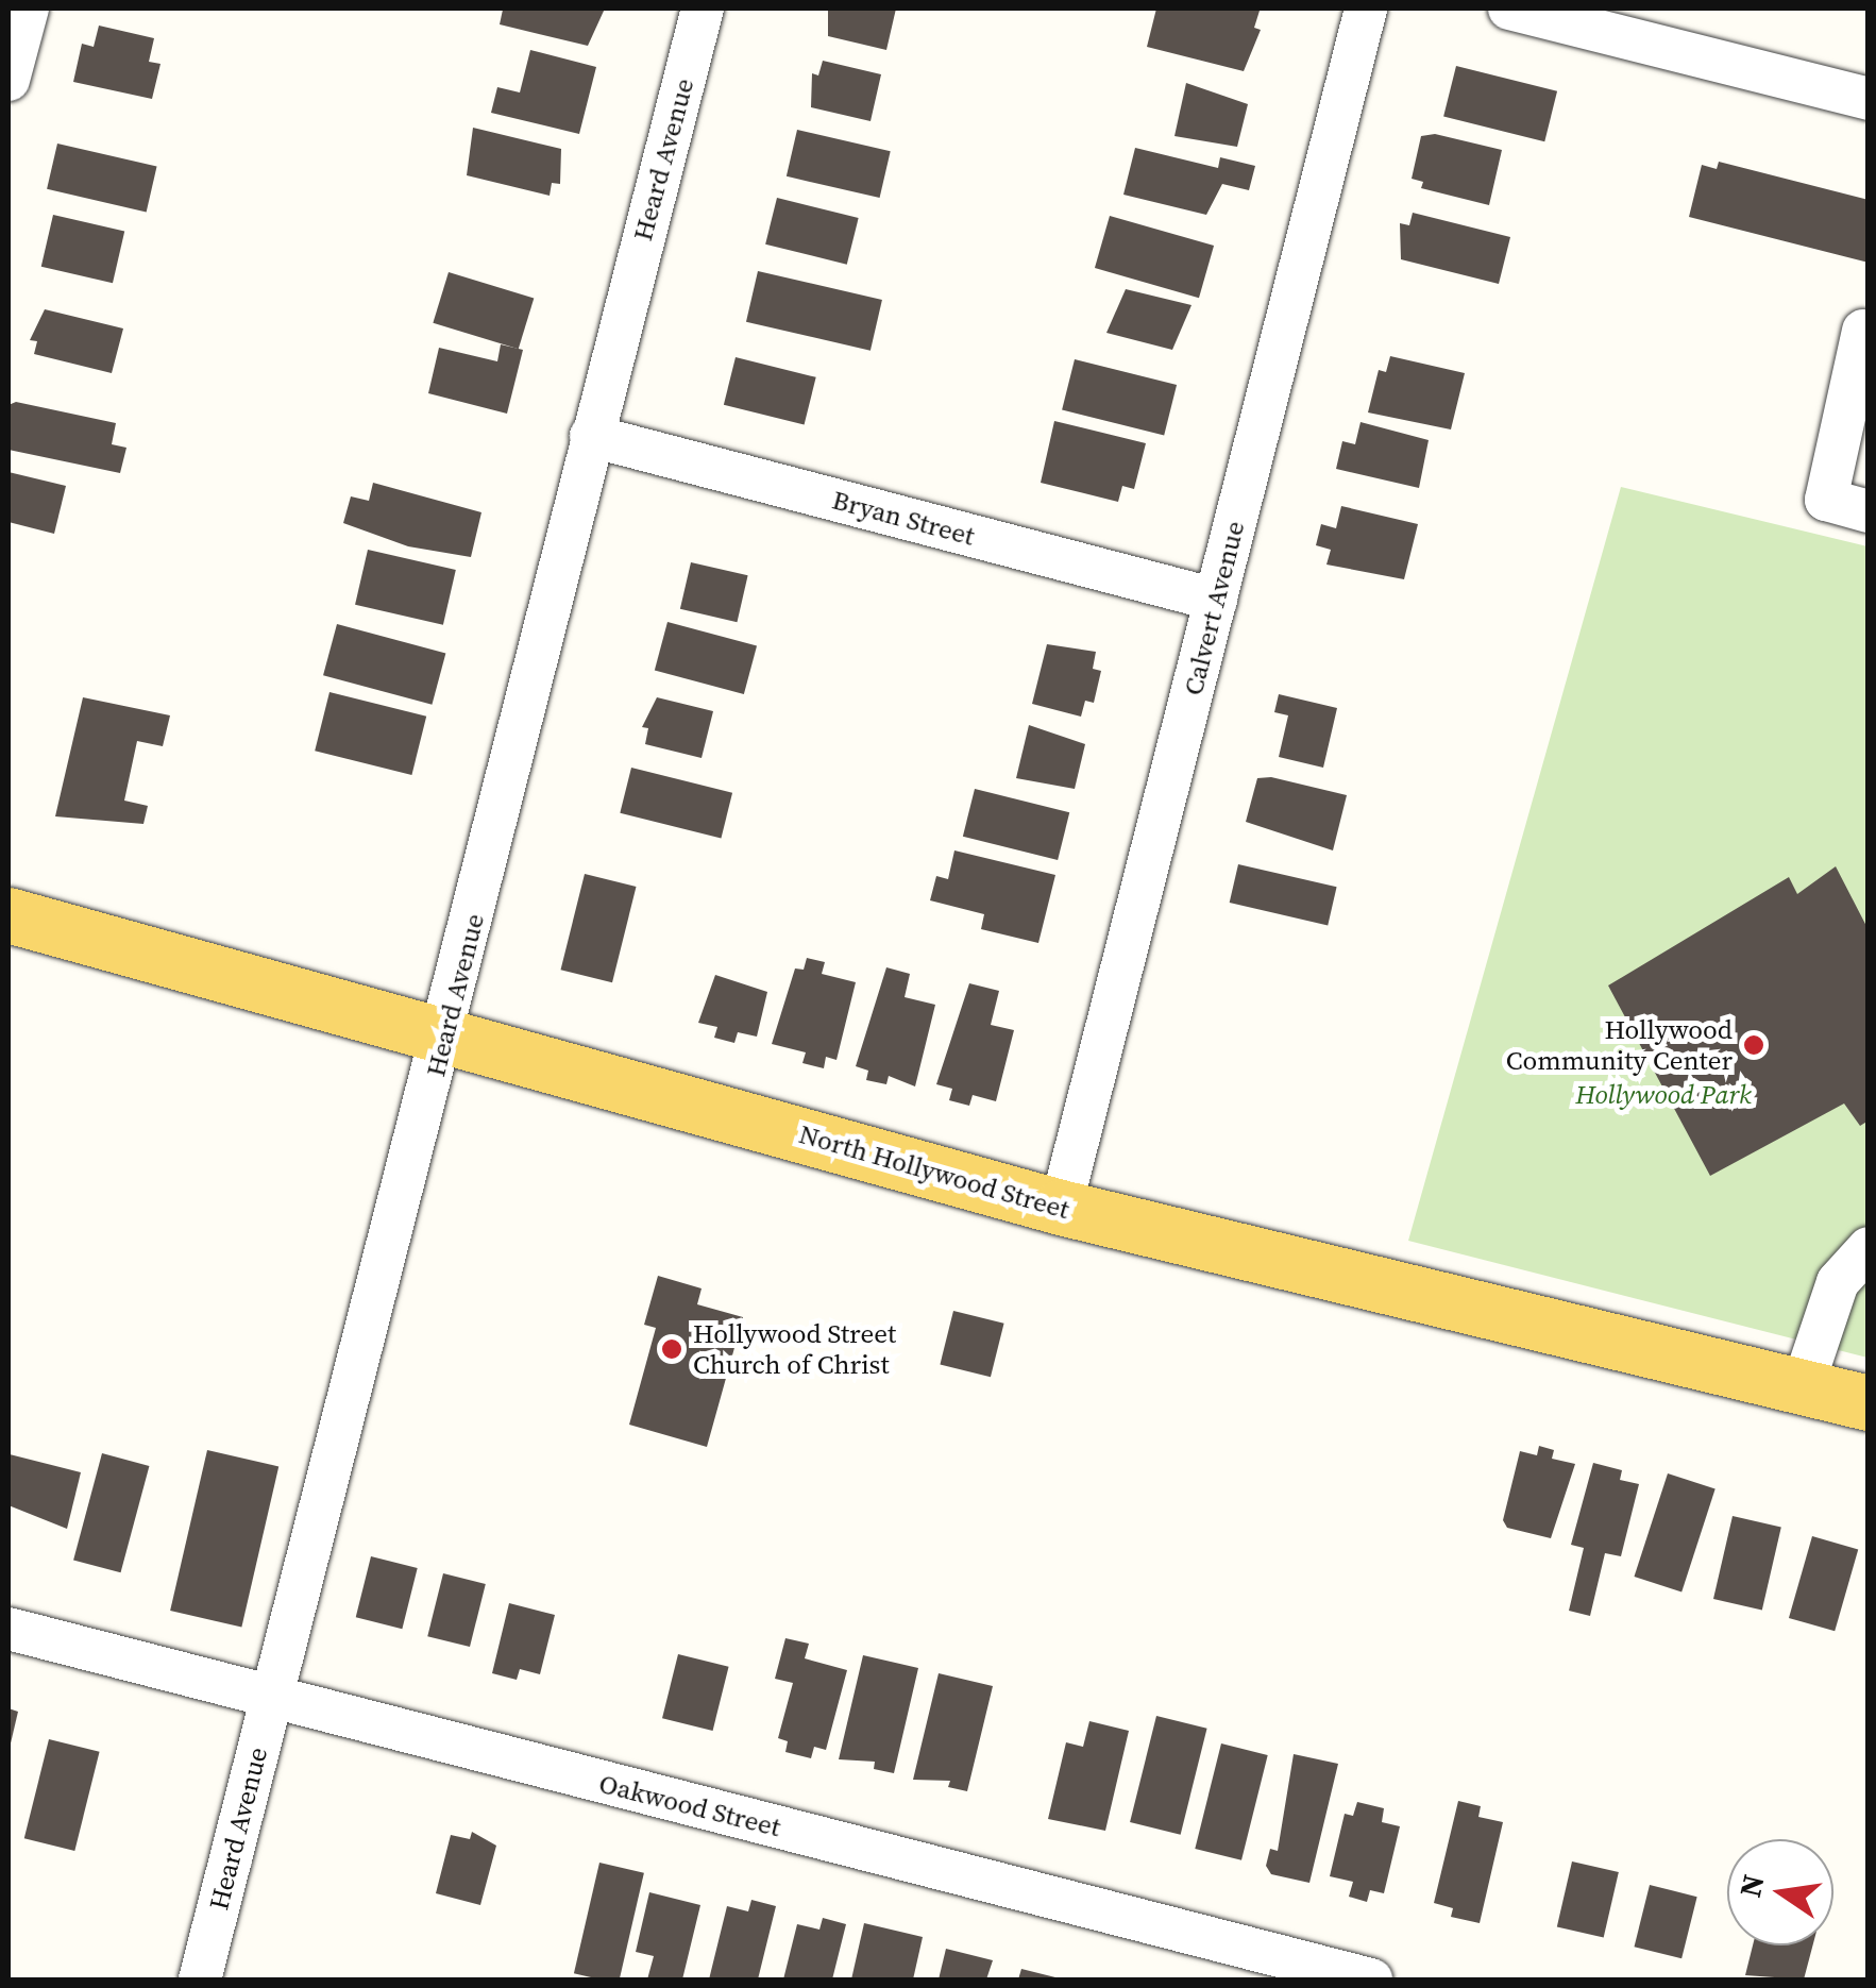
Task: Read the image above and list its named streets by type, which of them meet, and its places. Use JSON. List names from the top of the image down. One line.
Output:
{"streets":{"main road":["North Hollywood Street"],"street":["Heard Avenue","Bryan Street","Calvert Avenue","Oakwood Street"]},"crossings":[["Heard Avenue","Bryan Street"],["Heard Avenue","North Hollywood Street"],["Heard Avenue","Oakwood Street"],["Bryan Street","Calvert Avenue"],["Calvert Avenue","North Hollywood Street"]],"parks":["Hollywood Park"],"places":["Hollywood Community Center","Hollywood Street Church of Christ"],"north":"left"}
